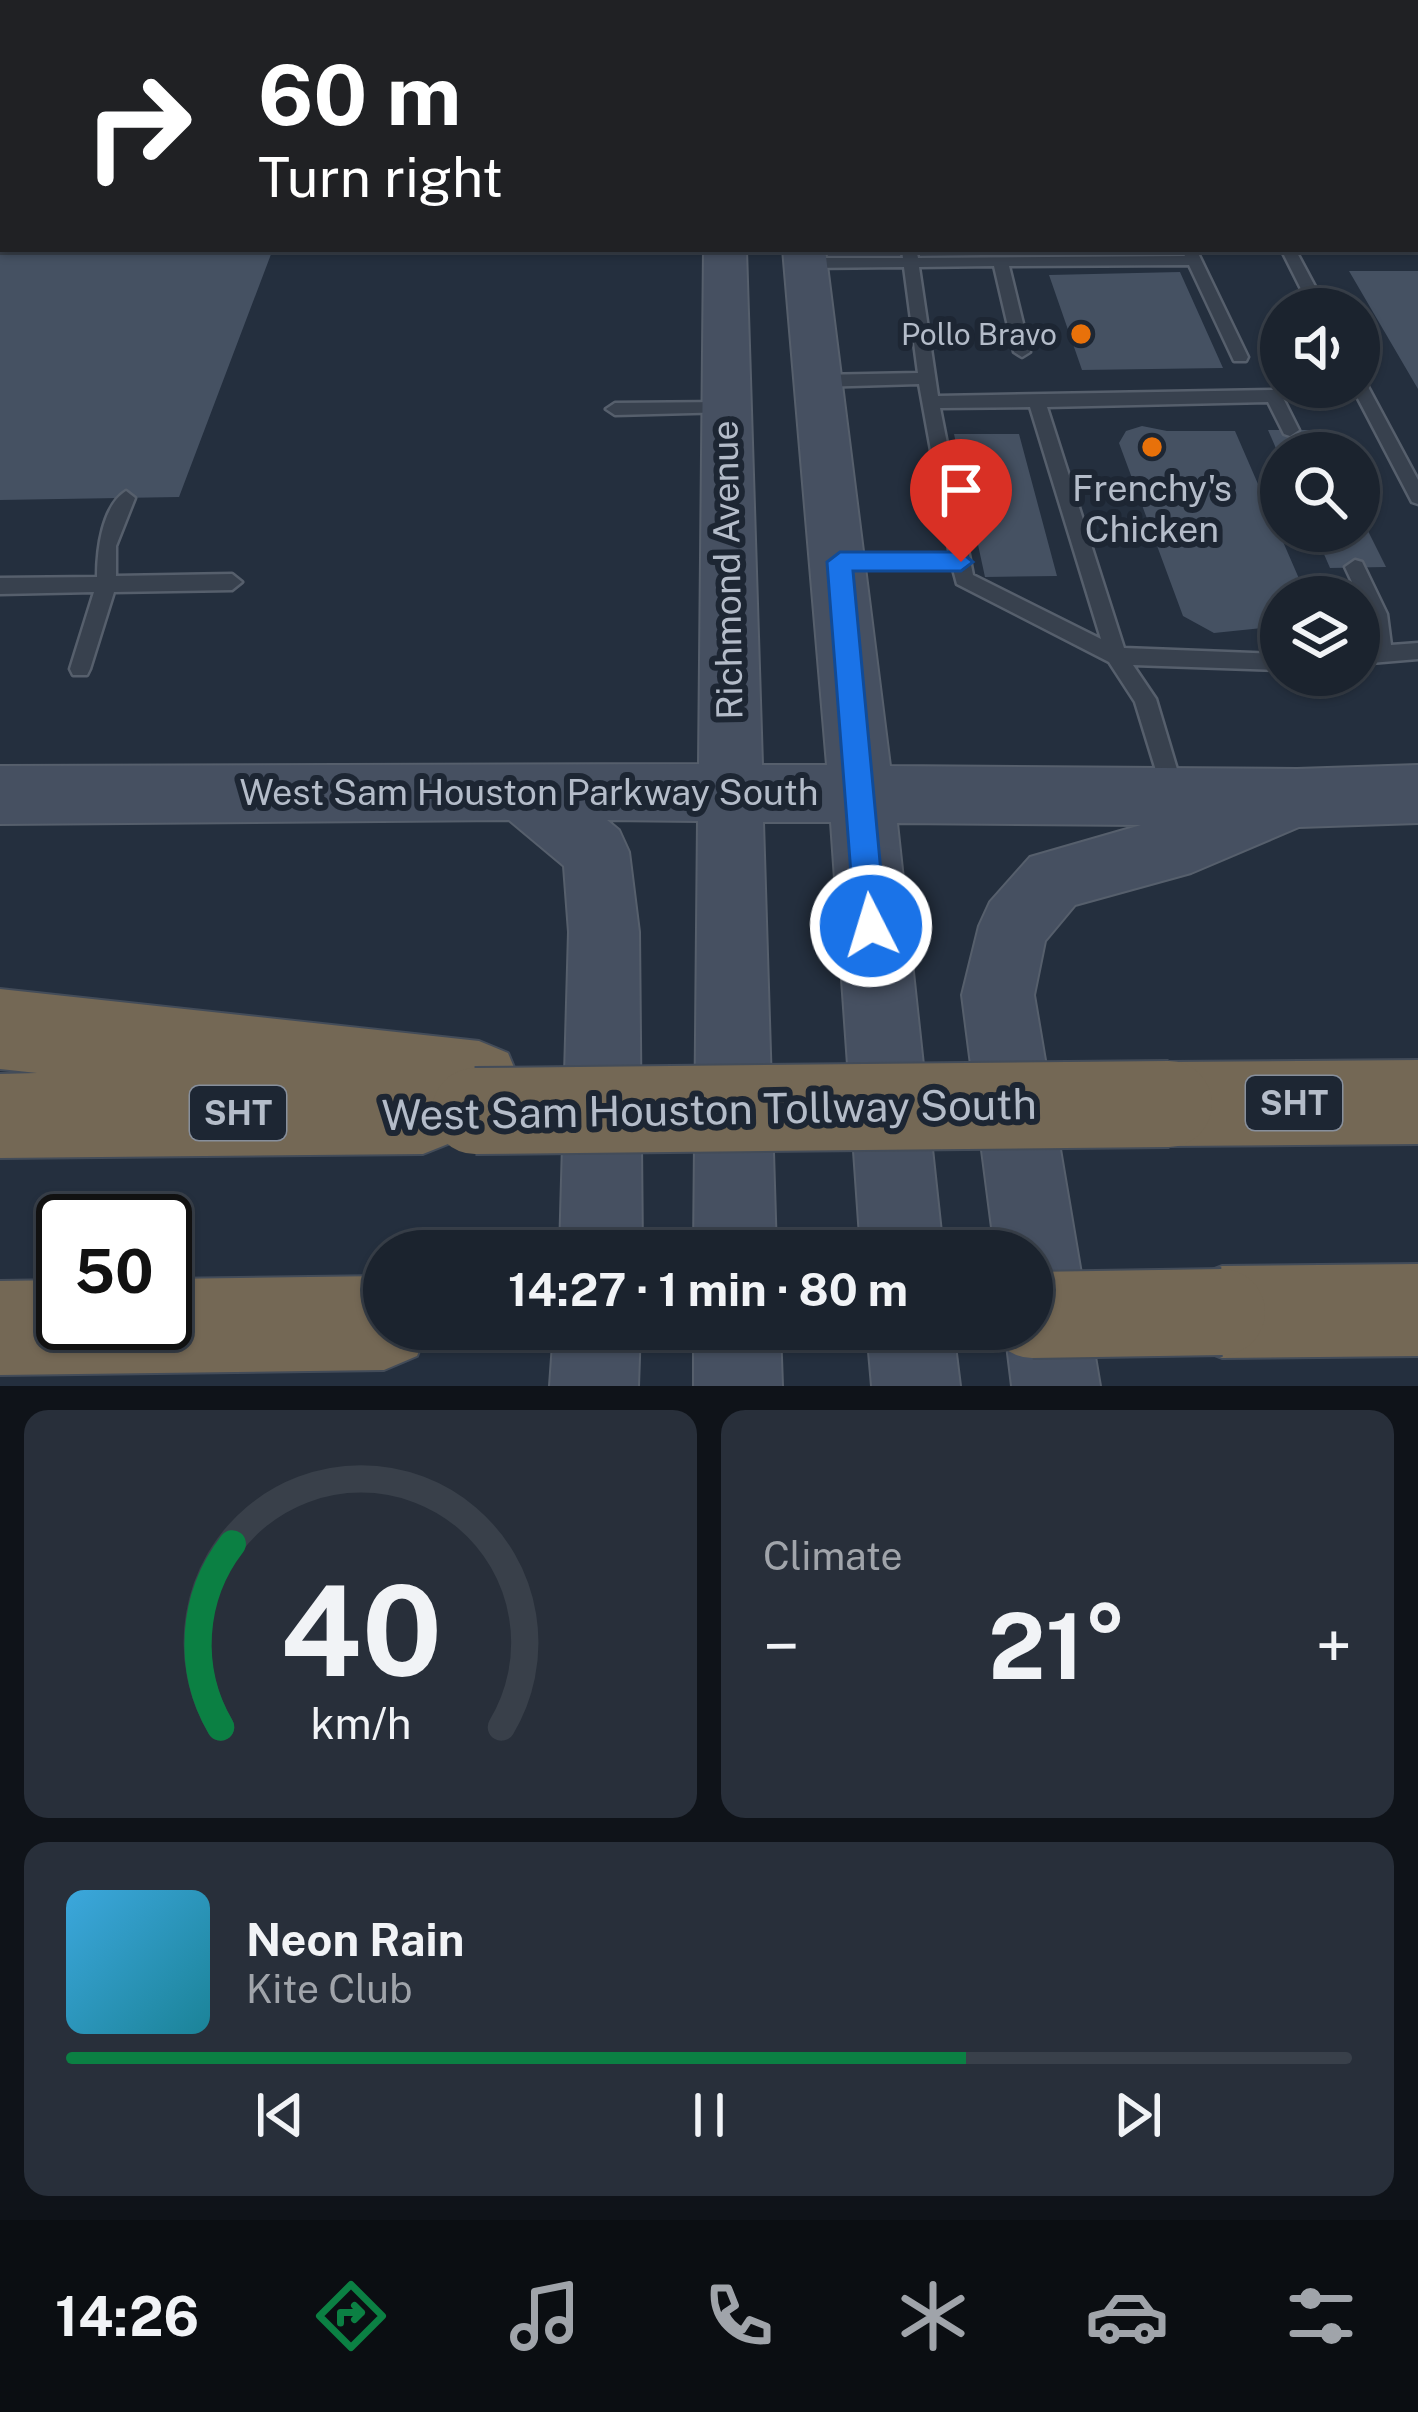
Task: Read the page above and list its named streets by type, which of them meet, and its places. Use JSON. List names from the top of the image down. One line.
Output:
{"streets":{"highway":["SHT","West Sam Houston Tollway South"],"main road":["Richmond Avenue","West Sam Houston Parkway South"]},"crossings":[["Richmond Avenue","West Sam Houston Parkway South"]],"places":["Pollo Bravo","Frenchy's Chicken"],"page":{"turn":["60 m","Turn right"],"limit":"50","trip":"14:27 · 1 min · 80 m","tile":"Climate","heat":["−","21°","+"],"song":["Neon Rain","Kite Club"],"tabs":"14:26","gauge":["40","km/h"]}}
